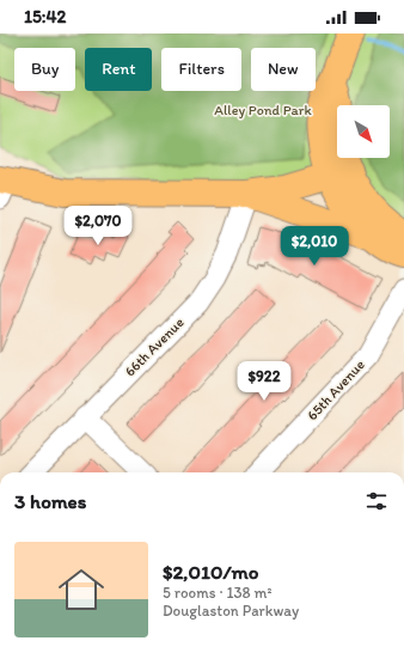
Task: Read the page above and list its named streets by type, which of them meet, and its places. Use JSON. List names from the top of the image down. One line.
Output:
{"streets":{"street":["66th Avenue","65th Avenue"]},"parks":["Alley Pond Park"],"north":"bottom right","page":{"status":"15:42","chip":["Buy","Rent","Filters","New"],"price":["$2,070","$2,010","$922"],"heading":"3 homes","list":[{"name":"$2,010/mo","note":"5 rooms · 138 m² · Douglaston Parkway"}]}}
